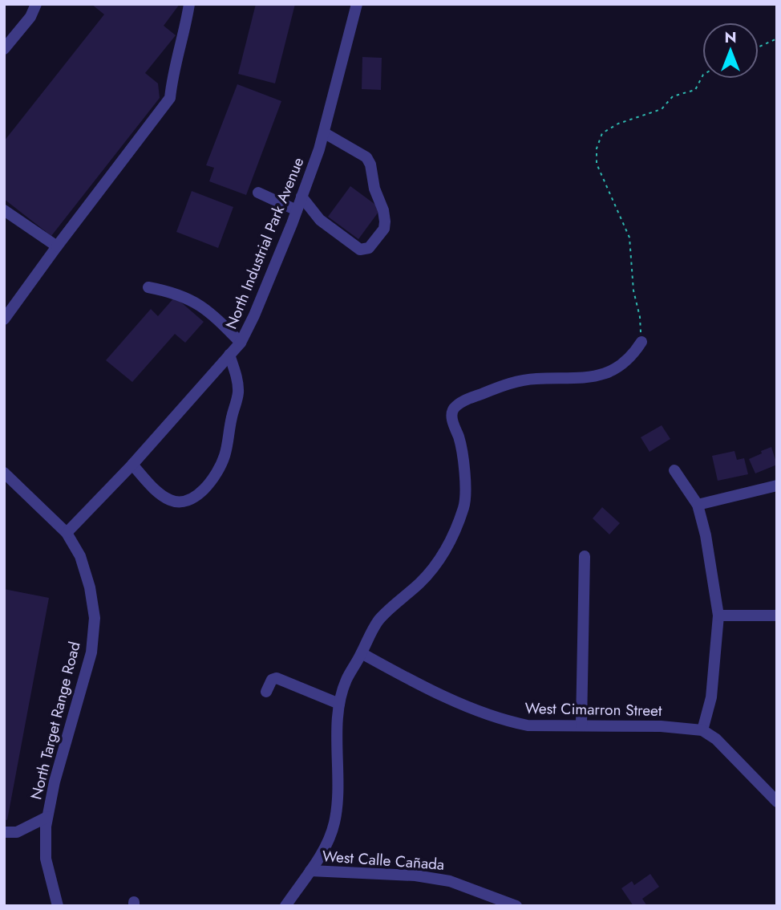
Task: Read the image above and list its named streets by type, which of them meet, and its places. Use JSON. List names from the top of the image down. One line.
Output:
{"streets":{"street":["North Industrial Park Avenue","West Cimarron Street","North Target Range Road","West Calle Cañada"]},"crossings":[["North Industrial Park Avenue","North Target Range Road"]],"north":"top"}
